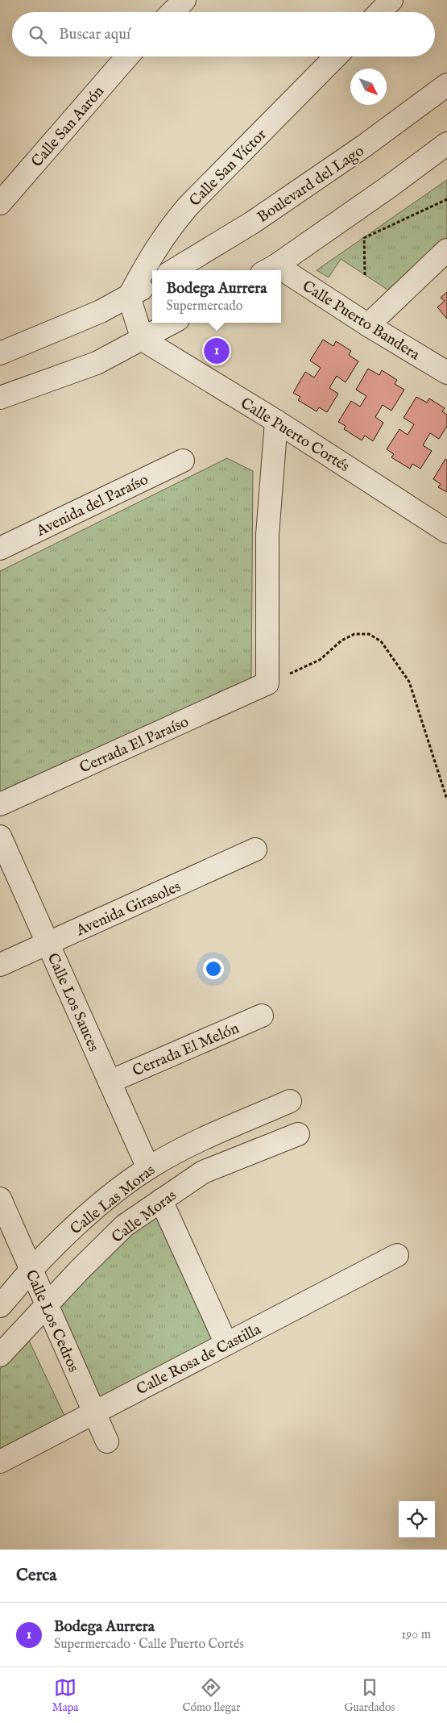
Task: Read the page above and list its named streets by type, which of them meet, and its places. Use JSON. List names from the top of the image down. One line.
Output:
{"streets":{"street":["Calle San Aarón","Calle San Víctor","Boulevard del Lago","Calle Puerto Bandera","Calle Puerto Cortés","Avenida del Paraíso","Cerrada El Paraíso","Avenida Girasoles","Calle Los Sauces","Cerrada El Melón","Calle Las Moras","Calle Moras","Calle Los Cedros","Calle Rosa de Castilla"]},"crossings":[["Avenida Girasoles","Calle Los Sauces"],["Calle Los Sauces","Cerrada El Melón"],["Calle Los Sauces","Calle Las Moras"],["Calle Las Moras","Calle Moras"],["Calle Las Moras","Calle Los Cedros"],["Calle Moras","Calle Los Cedros"],["Calle Los Cedros","Calle Rosa de Castilla"]],"north":"bottom right","page":{"search":"Buscar aquí","popup":["Bodega Aurrera","Supermercado"],"pins":"1","heading":"Cerca","list":[{"mark":"1","name":"Bodega Aurrera","note":"Supermercado · Calle Puerto Cortés","value":"190 m"}],"nav":["Mapa","Cómo llegar","Guardados"]}}
